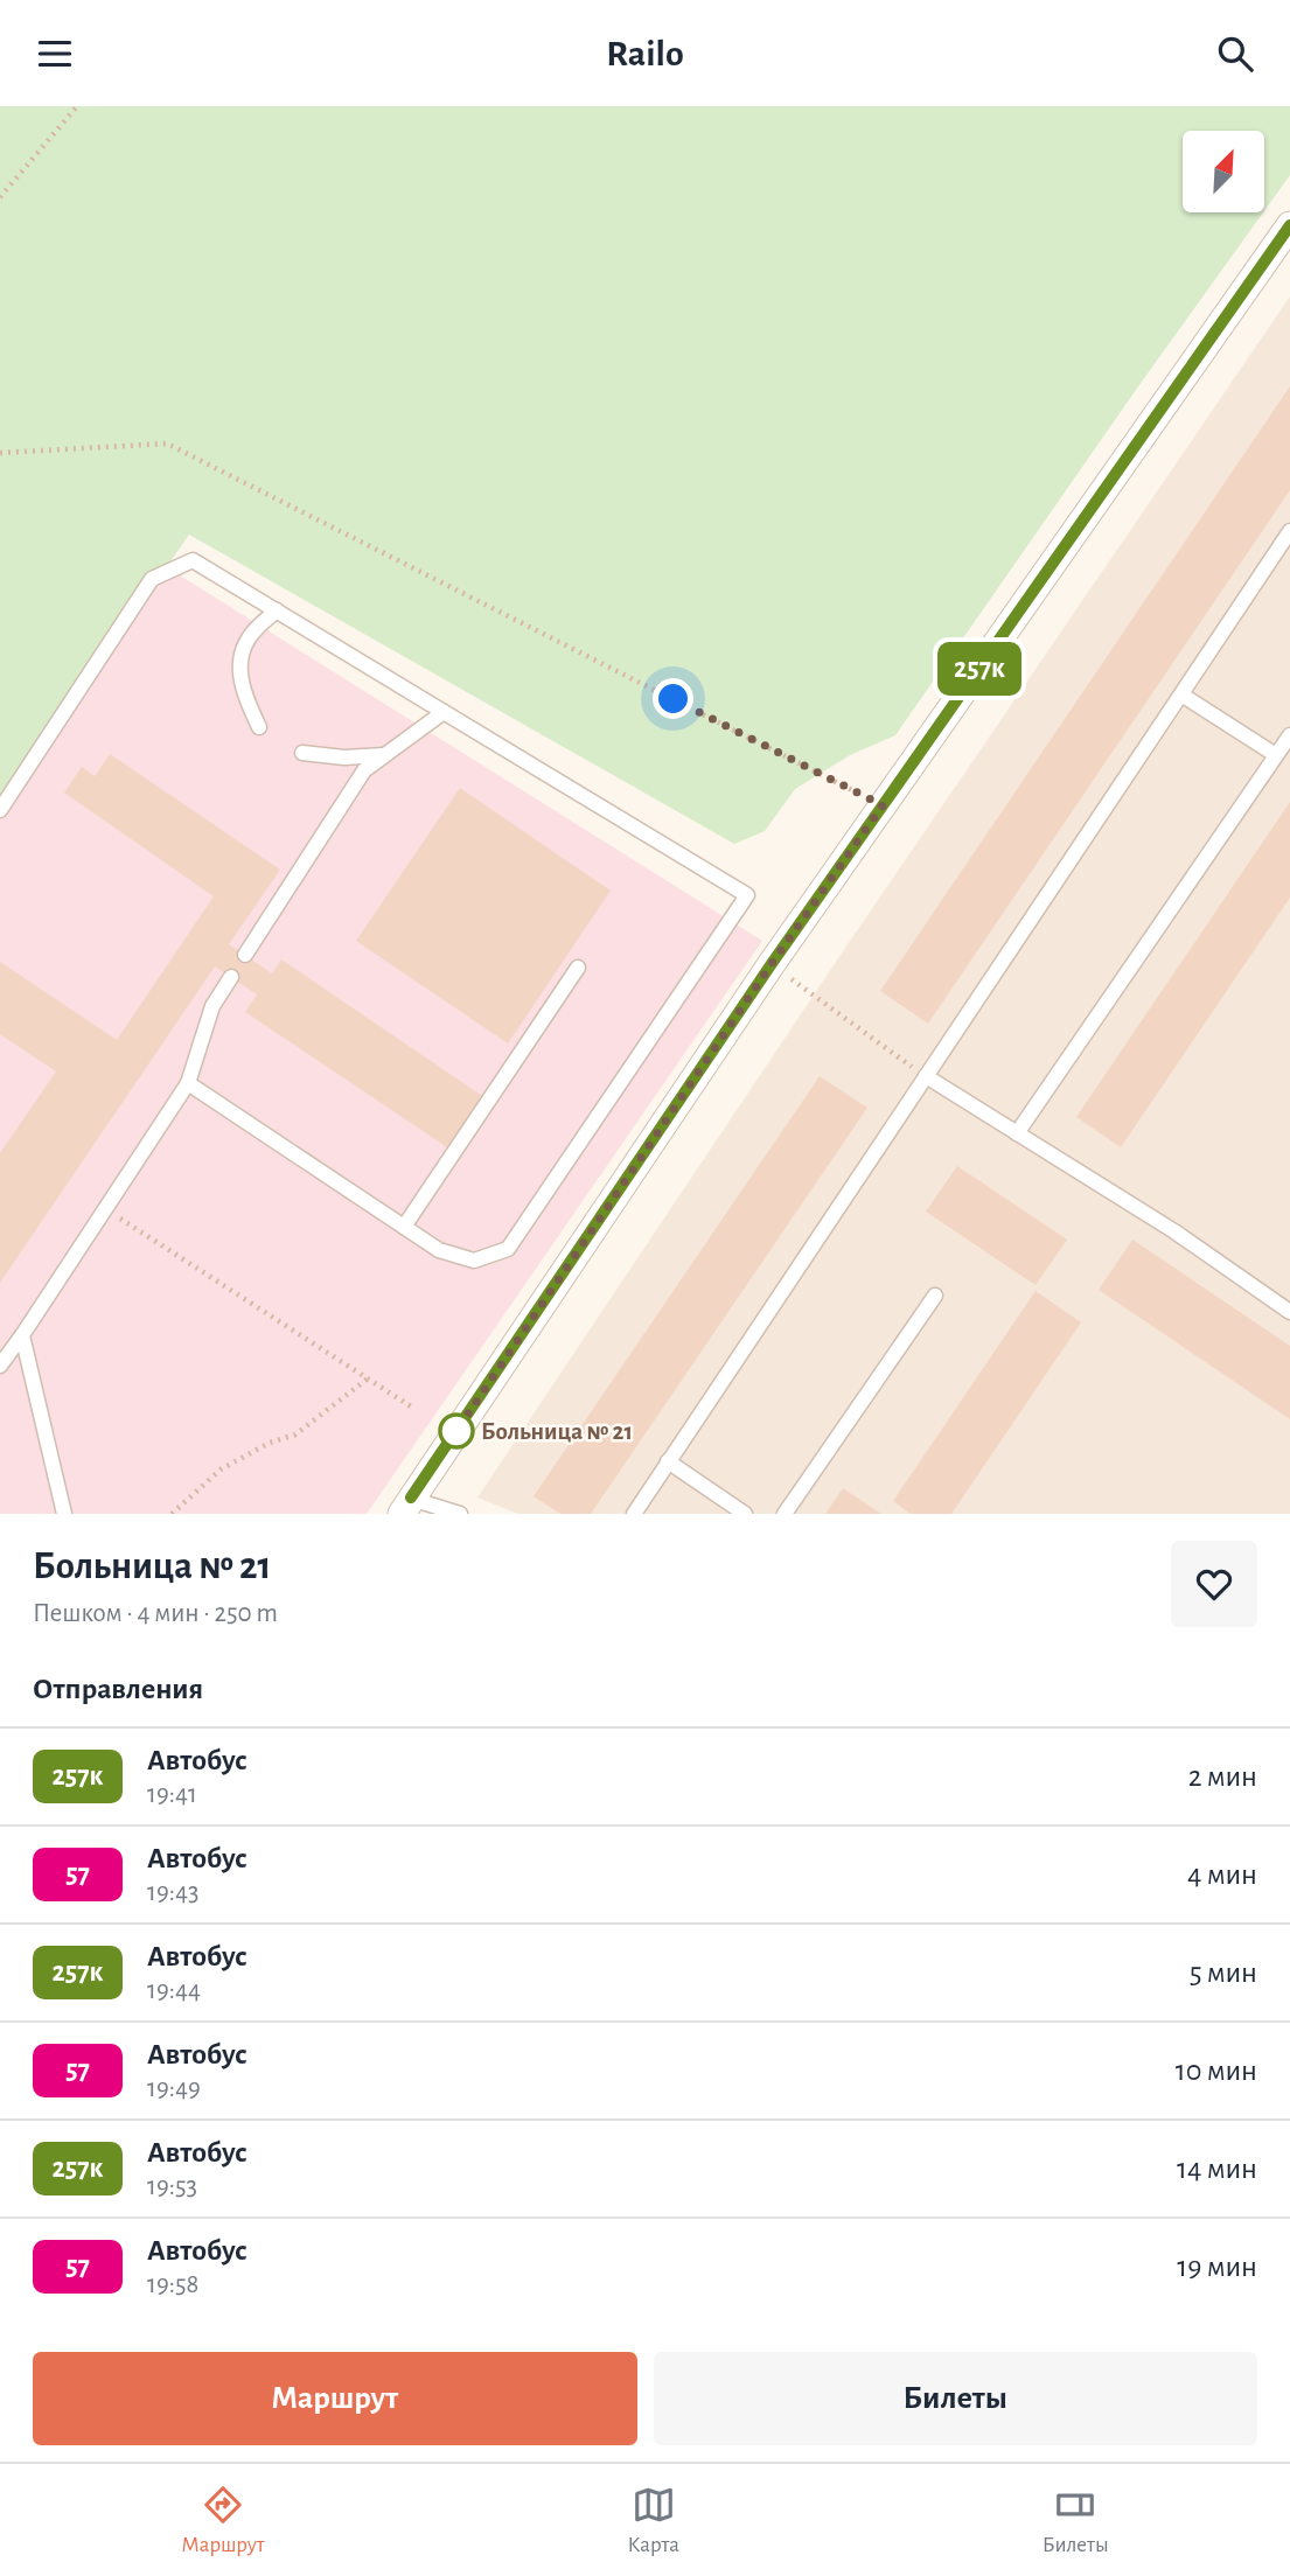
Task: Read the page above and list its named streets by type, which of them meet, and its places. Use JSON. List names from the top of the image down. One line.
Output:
{"places":["Больница № 21"],"lines":["bus line 257к"],"north":"top right","page":{"header":"Railo","on_map":"257к","heading":[["Больница № 21","Пешком · 4 мин · 250 m"],"Отправления"],"list":[{"mark":"257к","name":"Автобус","note":"19:41","value":"2 мин"},{"mark":"57","name":"Автобус","note":"19:43","value":"4 мин"},{"mark":"257к","name":"Автобус","note":"19:44","value":"5 мин"},{"mark":"57","name":"Автобус","note":"19:49","value":"10 мин"},{"mark":"257к","name":"Автобус","note":"19:53","value":"14 мин"},{"mark":"57","name":"Автобус","note":"19:58","value":"19 мин"}],"buttons":["Маршрут","Билеты"],"tabs":["Маршрут","Карта","Билеты"]}}
